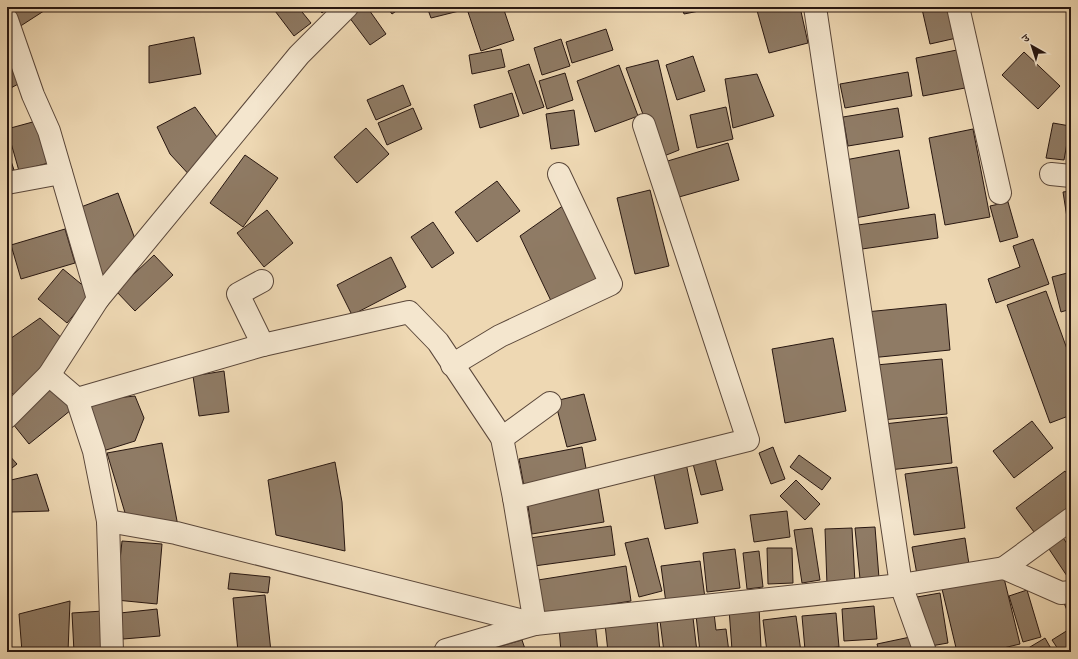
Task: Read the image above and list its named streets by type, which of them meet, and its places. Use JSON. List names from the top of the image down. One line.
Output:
{"north":"top left"}
